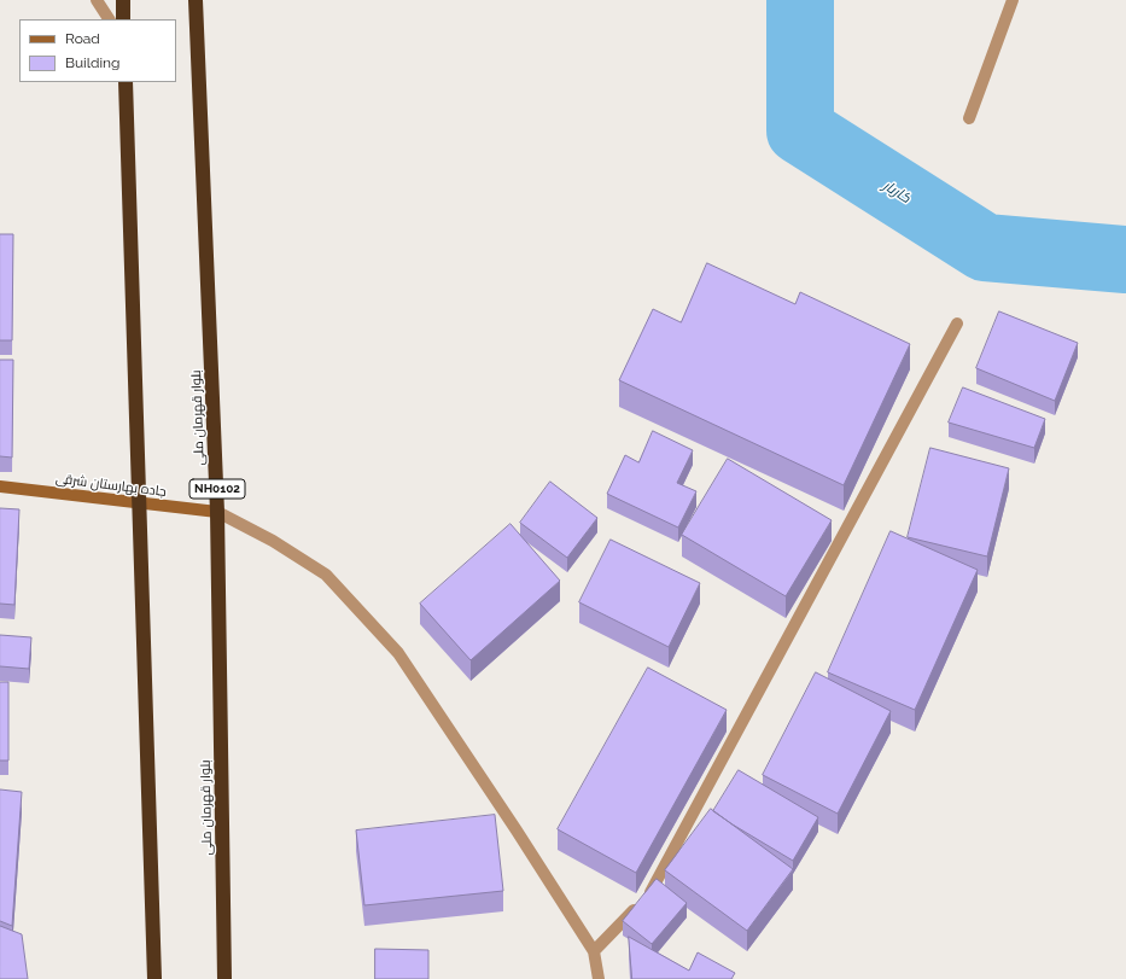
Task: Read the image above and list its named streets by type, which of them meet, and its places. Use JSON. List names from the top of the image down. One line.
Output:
{"streets":{"highway":["بلوار قهرمان ملی","NH0102"],"street":["جاده بهارستان شرقی"]},"crossings":[["بلوار قهرمان ملی","جاده بهارستان شرقی"]],"water":["کاربار"],"legend":["Road","Building"]}
